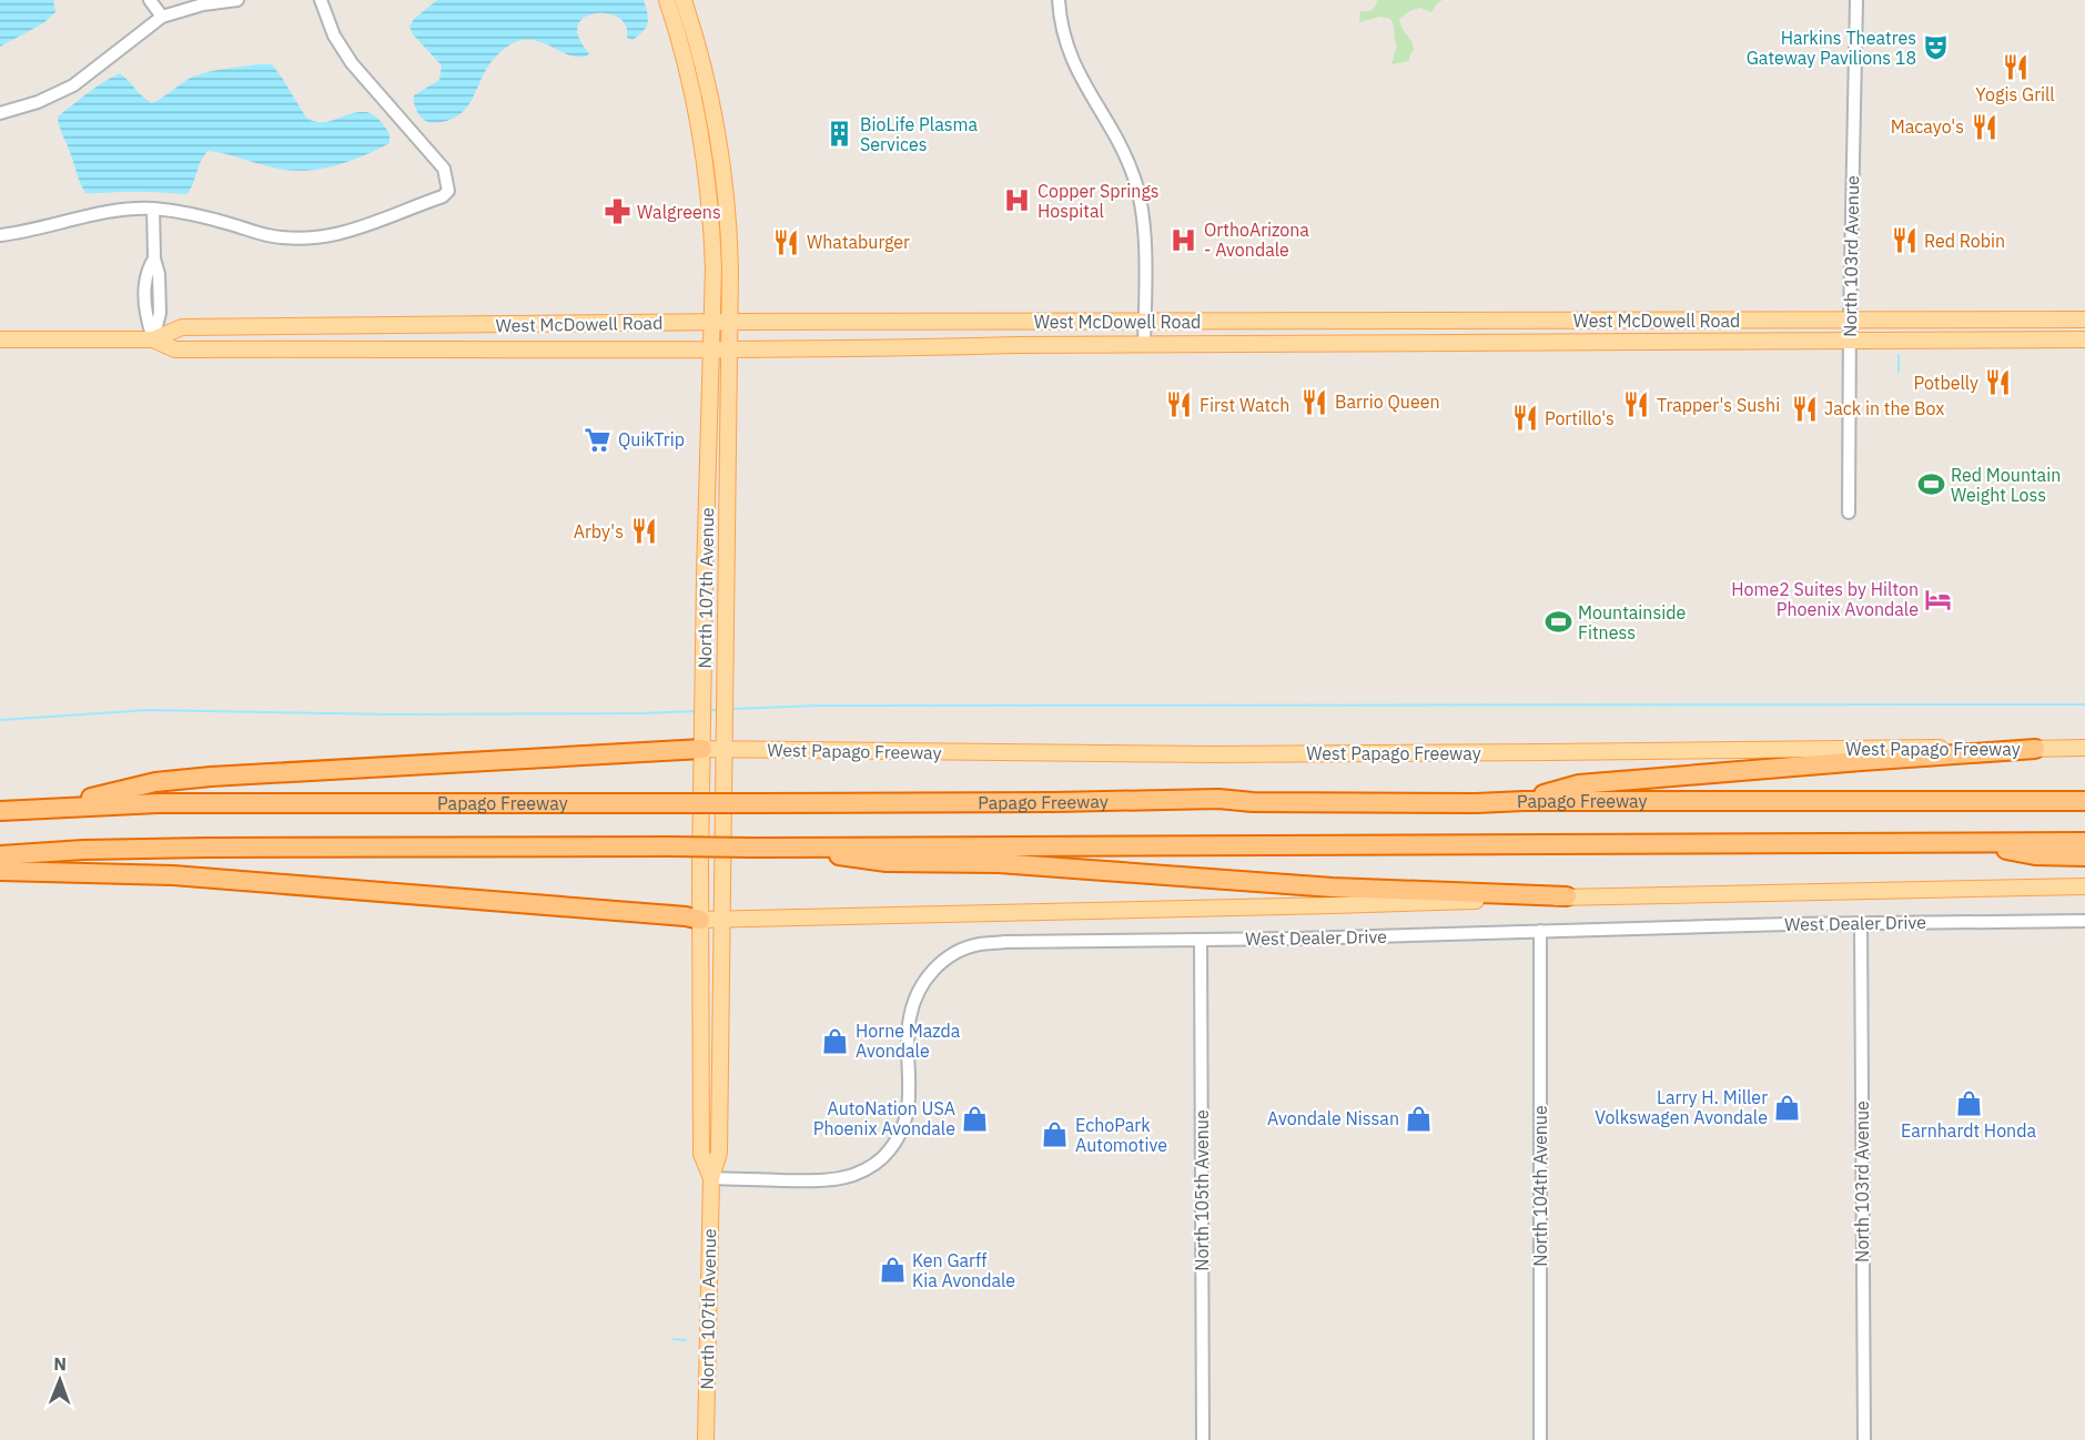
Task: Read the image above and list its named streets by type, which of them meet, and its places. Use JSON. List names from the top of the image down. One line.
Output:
{"streets":{"highway":["Papago Freeway"],"main road":["West McDowell Road","North 107th Avenue","West Papago Freeway"],"street":["North 103rd Avenue","West Dealer Drive","North 104th Avenue","North 105th Avenue"]},"crossings":[["North 103rd Avenue","West McDowell Road"],["North 103rd Avenue","West Dealer Drive"],["West McDowell Road","North 107th Avenue"],["North 107th Avenue","West Papago Freeway"],["North 107th Avenue","West Dealer Drive"],["West Dealer Drive","North 104th Avenue"],["West Dealer Drive","North 105th Avenue"]],"places":{"theatre":["Harkins Theatres Gateway Pavilions 18"],"restaurant":["Yogis Grill","Macayo's","Red Robin","Whataburger","Potbelly","Barrio Queen","First Watch","Trapper's Sushi","Jack in the Box","Portillo's","Arby's"],"building":["BioLife Plasma Services"],"hospital":["Copper Springs Hospital","OrthoArizona - Avondale"],"pharmacy":["Walgreens"],"supermarket":["QuikTrip"],"sports":["Red Mountain Weight Loss","Mountainside Fitness"],"hotel":["Home2 Suites by Hilton Phoenix Avondale"],"shop":["Horne Mazda Avondale","Earnhardt Honda","Larry H. Miller Volkswagen Avondale","AutoNation USA Phoenix Avondale","Avondale Nissan","EchoPark Automotive","Ken Garff Kia Avondale"]},"north":"top"}
